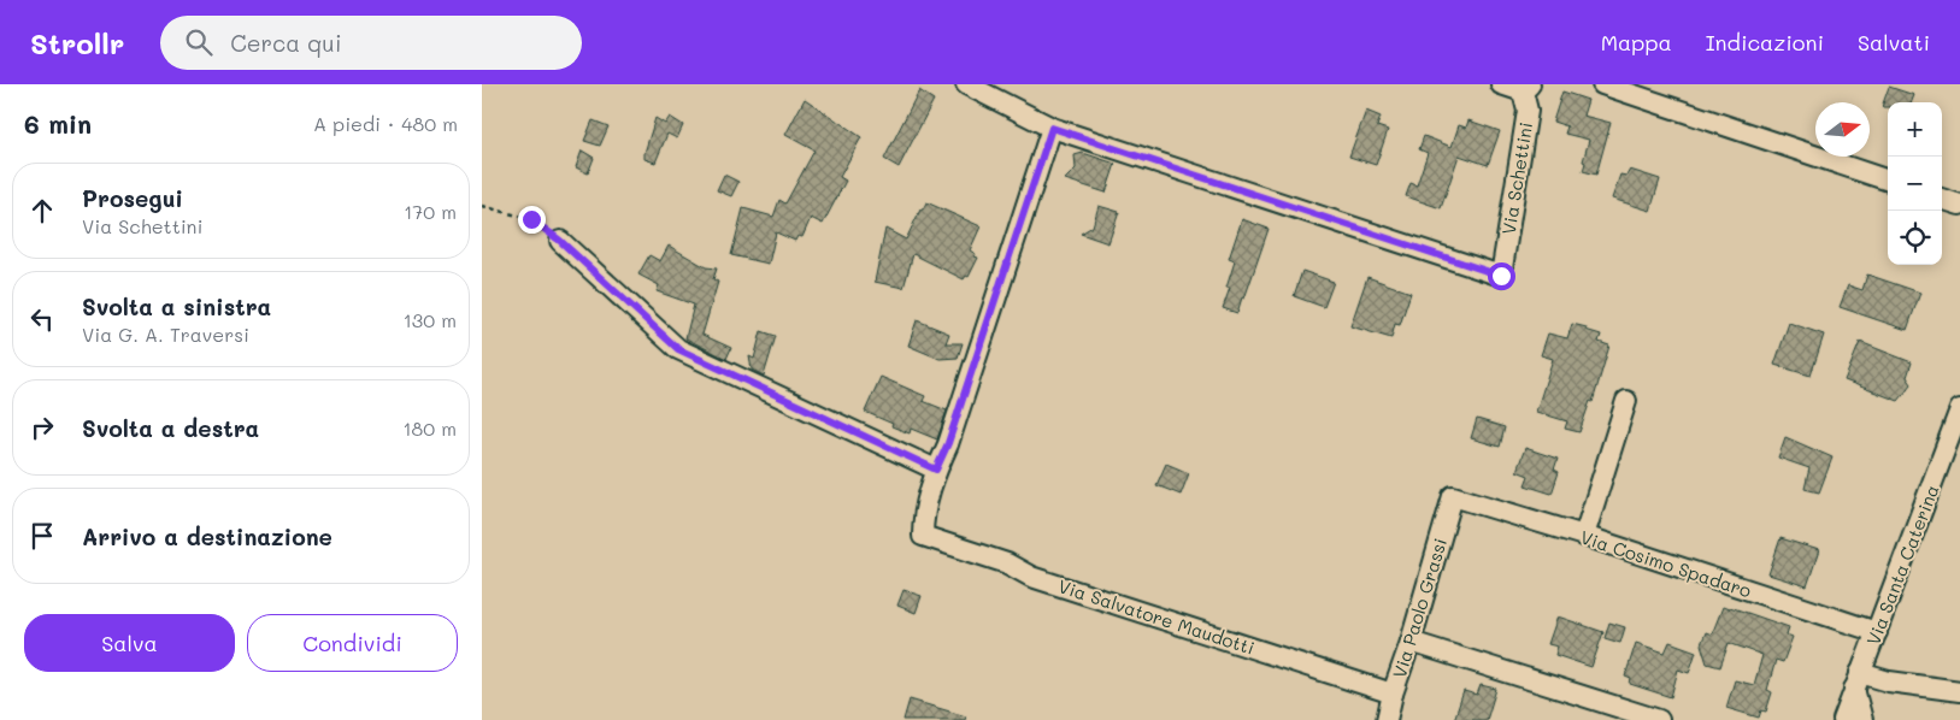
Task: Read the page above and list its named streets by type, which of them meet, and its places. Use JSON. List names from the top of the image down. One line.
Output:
{"streets":{"street":["Via Schettini","Via Cosimo Spadaro","Via Santa Caterina","Via Paolo Grassi","Via Salvatore Maudotti"]},"crossings":[["Via Cosimo Spadaro","Via Santa Caterina"],["Via Cosimo Spadaro","Via Paolo Grassi"],["Via Paolo Grassi","Via Salvatore Maudotti"]],"north":"right","page":{"header":"Strollr","search":"Cerca qui","nav":["Mappa","Indicazioni","Salvati"],"heading":["6 min","A piedi · 480 m"],"map_buttons":["+","−"],"list":[["Prosegui","Via Schettini","170 m"],["Svolta a sinistra","Via G. A. Traversi","130 m"],["Svolta a destra","180 m"],"Arrivo a destinazione"],"buttons":["Salva","Condividi"]}}
